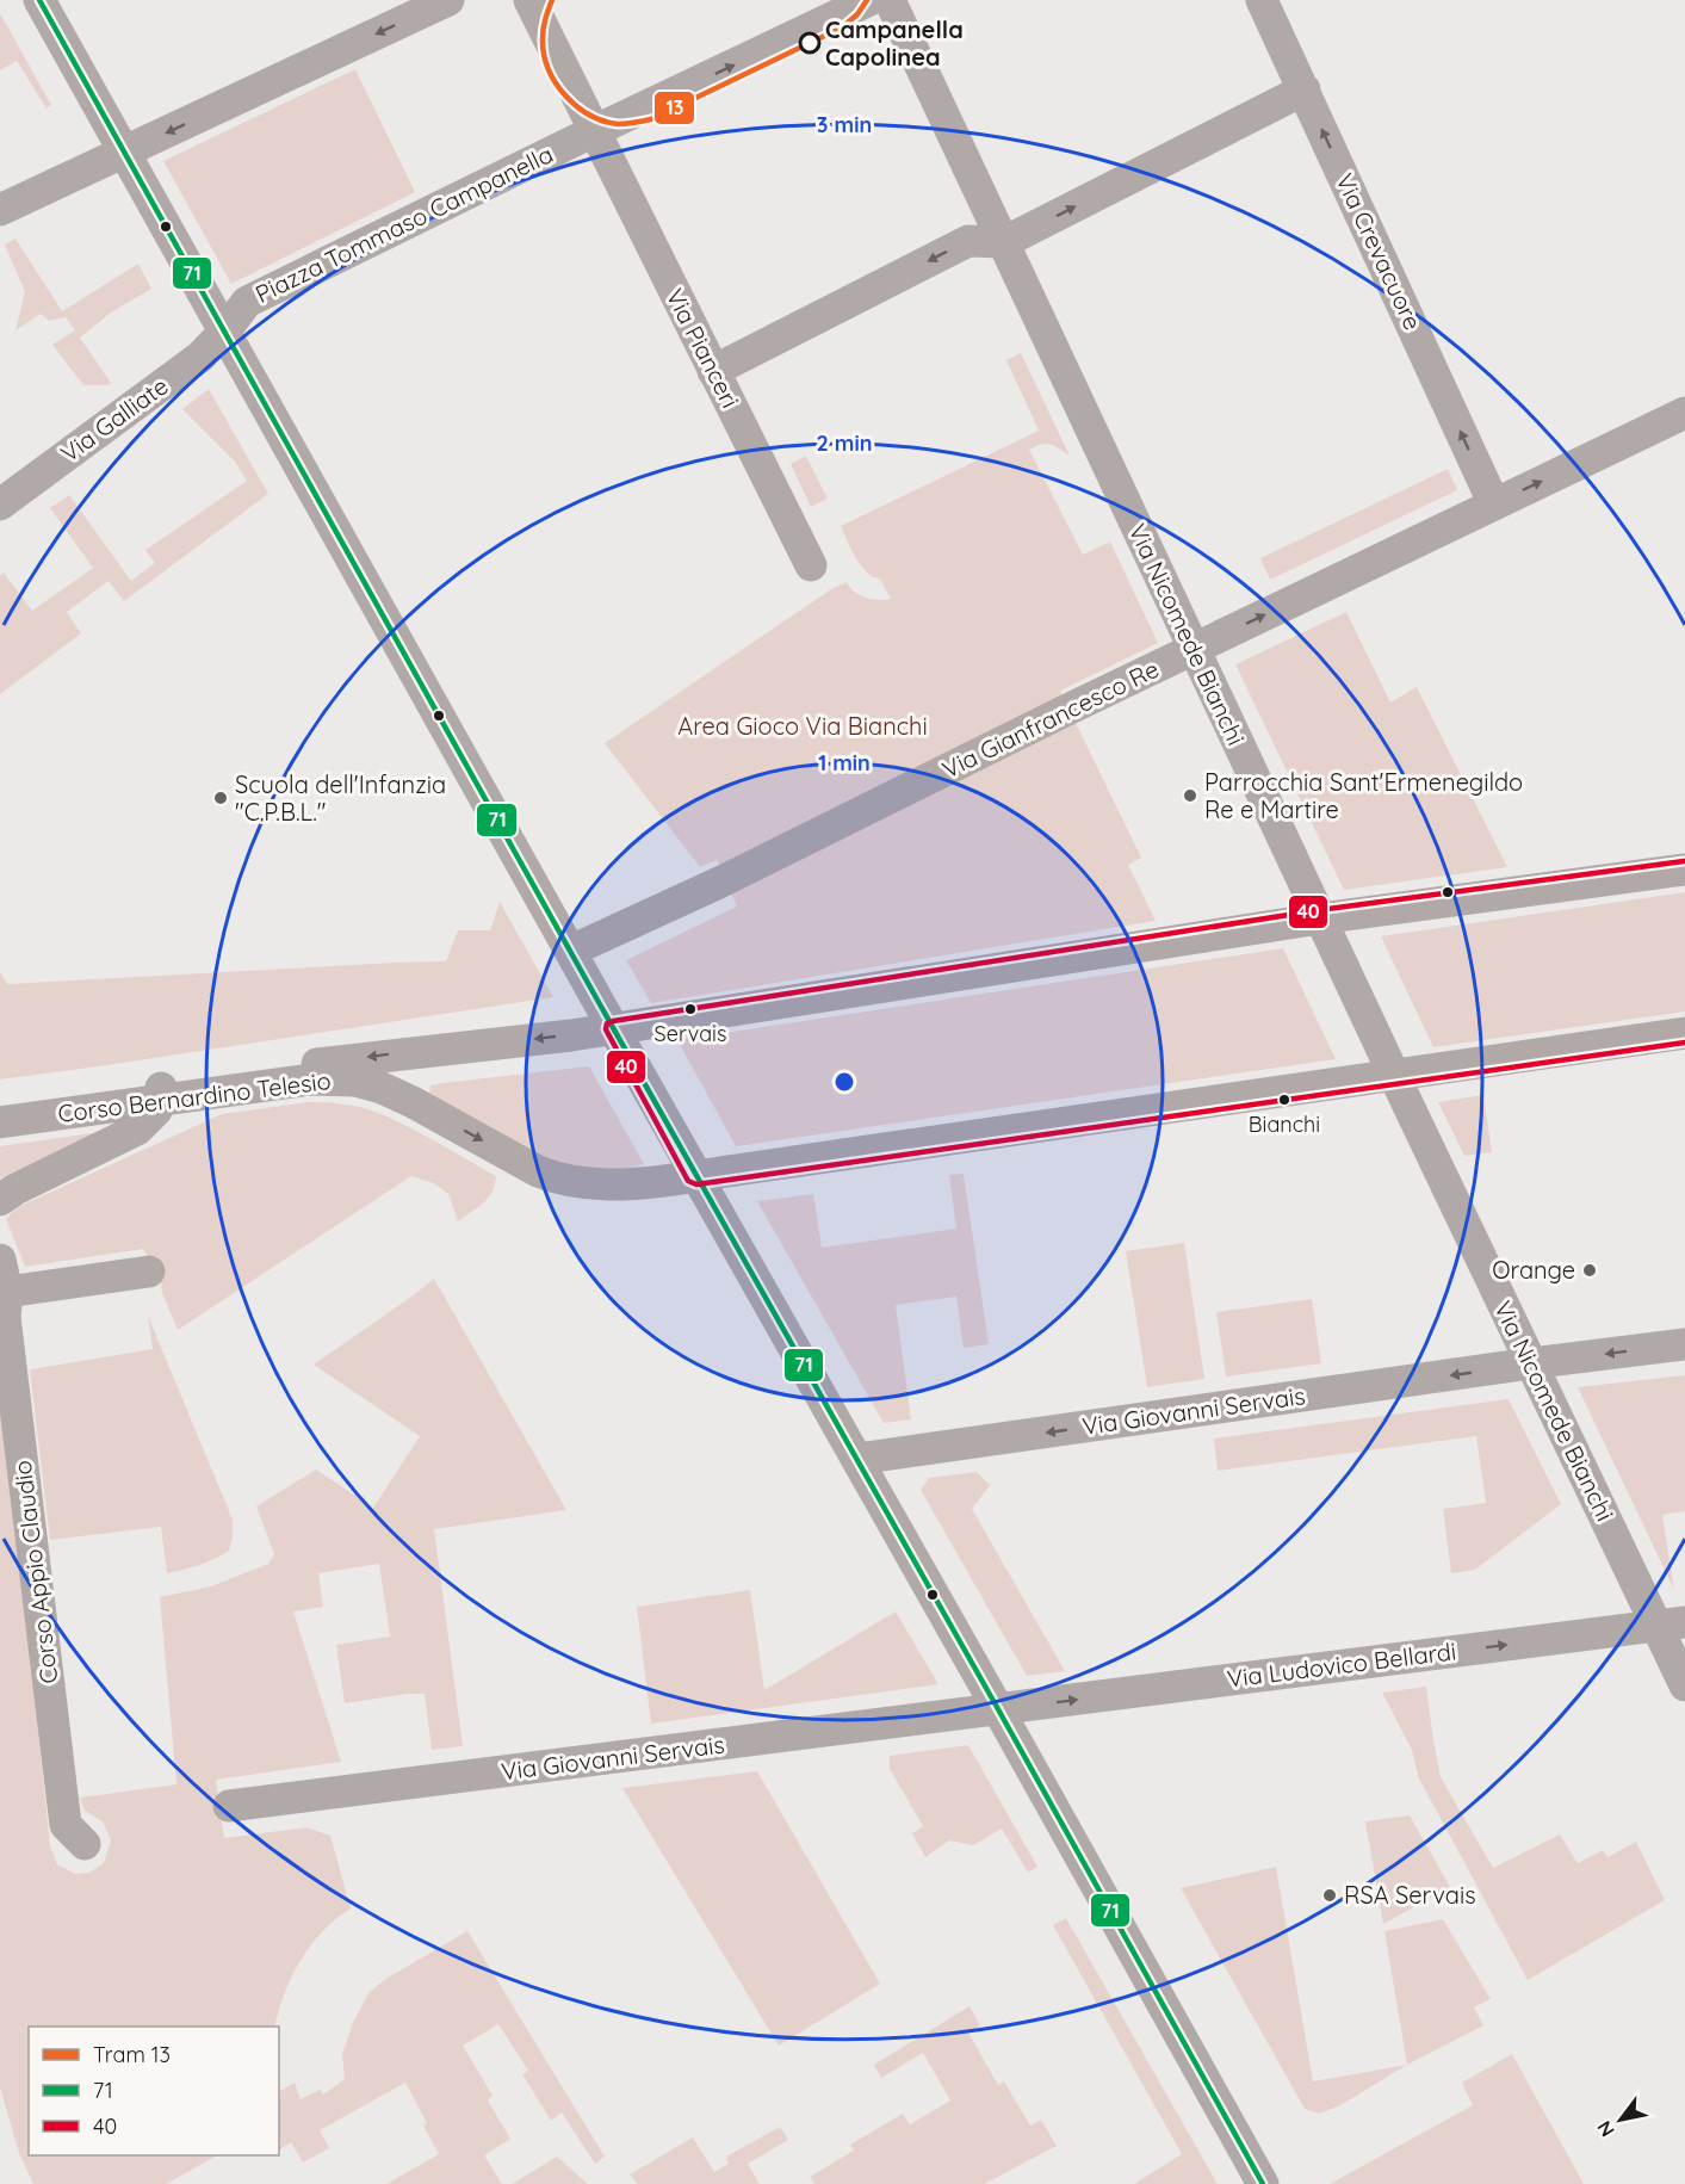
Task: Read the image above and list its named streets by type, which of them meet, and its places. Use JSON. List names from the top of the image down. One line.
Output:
{"streets":{"street":["Piazza Tommaso Campanella","Via Crevacuore","Via Pianceri","Via Galliate","Via Nicomede Bianchi","Via Gianfrancesco Re","Corso Bernardino Telesio","Via Giovanni Servais","Corso Appio Claudio","Via Ludovico Bellardi"]},"crossings":[["Piazza Tommaso Campanella","Via Pianceri"],["Piazza Tommaso Campanella","Via Galliate"],["Via Crevacuore","Via Gianfrancesco Re"],["Via Nicomede Bianchi","Via Gianfrancesco Re"],["Via Nicomede Bianchi","Corso Bernardino Telesio"],["Via Nicomede Bianchi","Via Giovanni Servais"],["Via Nicomede Bianchi","Via Ludovico Bellardi"],["Via Giovanni Servais","Via Ludovico Bellardi"]],"one_way":["Via Crevacuore","Via Gianfrancesco Re","Via Giovanni Servais","Via Ludovico Bellardi"],"parks":["Area Gioco Via Bianchi"],"places":["Campanella Capolinea","Parrocchia Sant'Ermenegildo Re e Martire","Scuola dell'Infanzia \"C.P.B.L.\"","Servais","Bianchi","Orange","RSA Servais"],"lines":["tram line 13","transit line 71","transit line 40"],"legend":["Tram 13","71","40"],"north":"bottom left","rings":["3 min","2 min","1 min"]}
